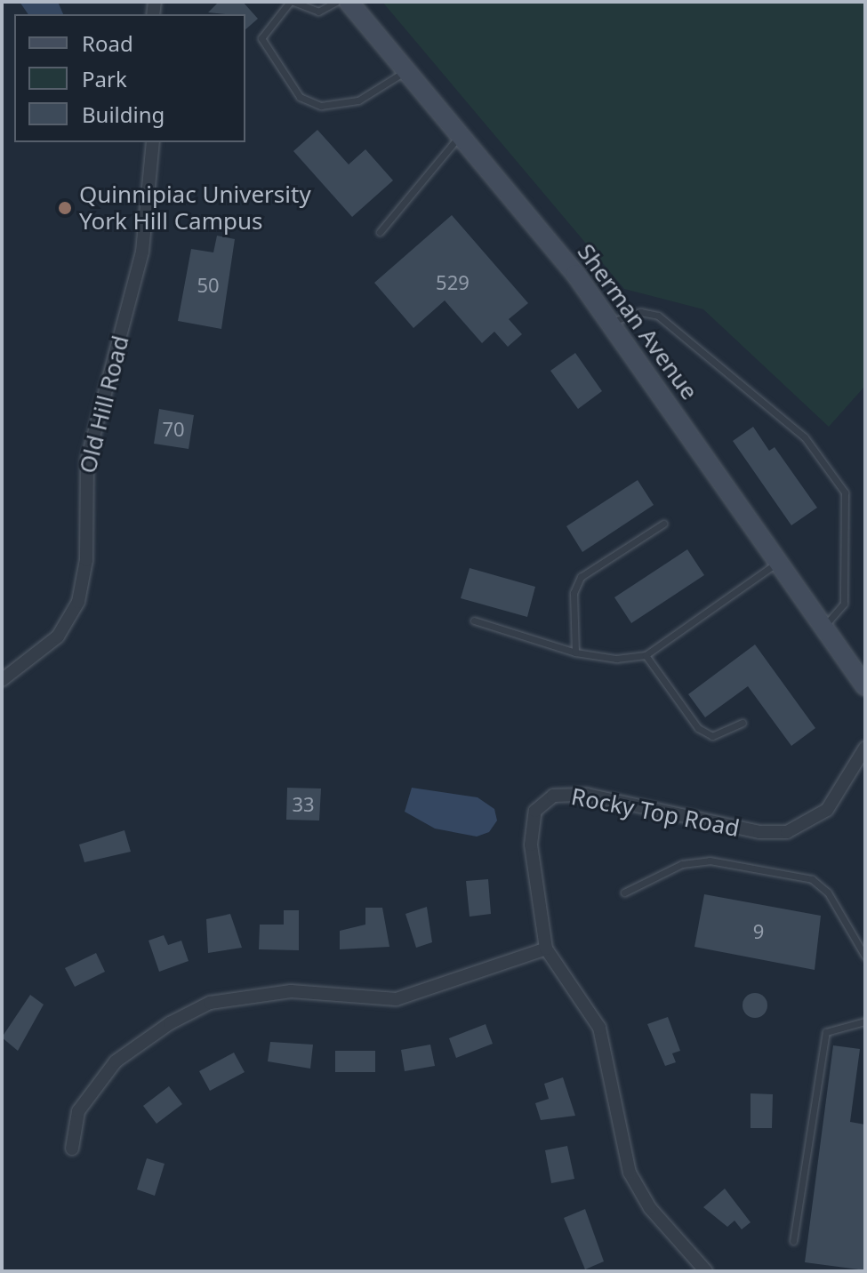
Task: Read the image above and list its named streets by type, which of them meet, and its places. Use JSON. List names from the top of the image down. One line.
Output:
{"streets":{"main road":["Sherman Avenue"],"street":["Old Hill Road","Rocky Top Road"]},"places":["Quinnipiac University York Hill Campus"],"house_numbers":["529","50","70","33","9"],"legend":["Road","Park","Building"]}
